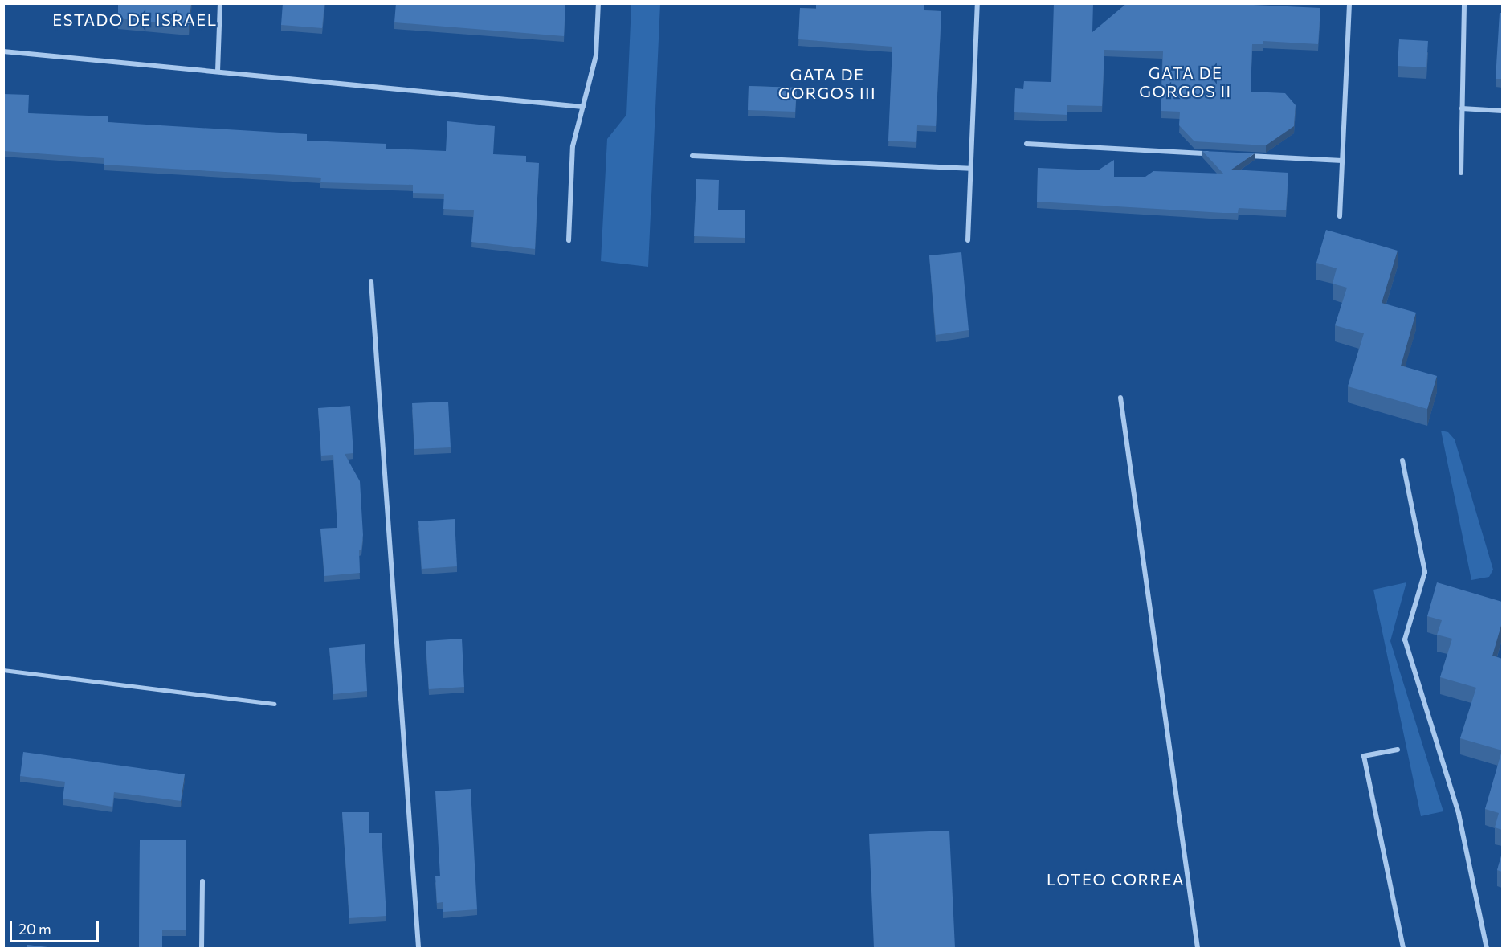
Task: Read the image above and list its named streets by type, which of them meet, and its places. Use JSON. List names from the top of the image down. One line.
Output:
{"districts":["ESTADO DE ISRAEL","GATA DE GORGOS II","GATA DE GORGOS III","LOTEO CORREA"],"scale_bar":"20 m"}
